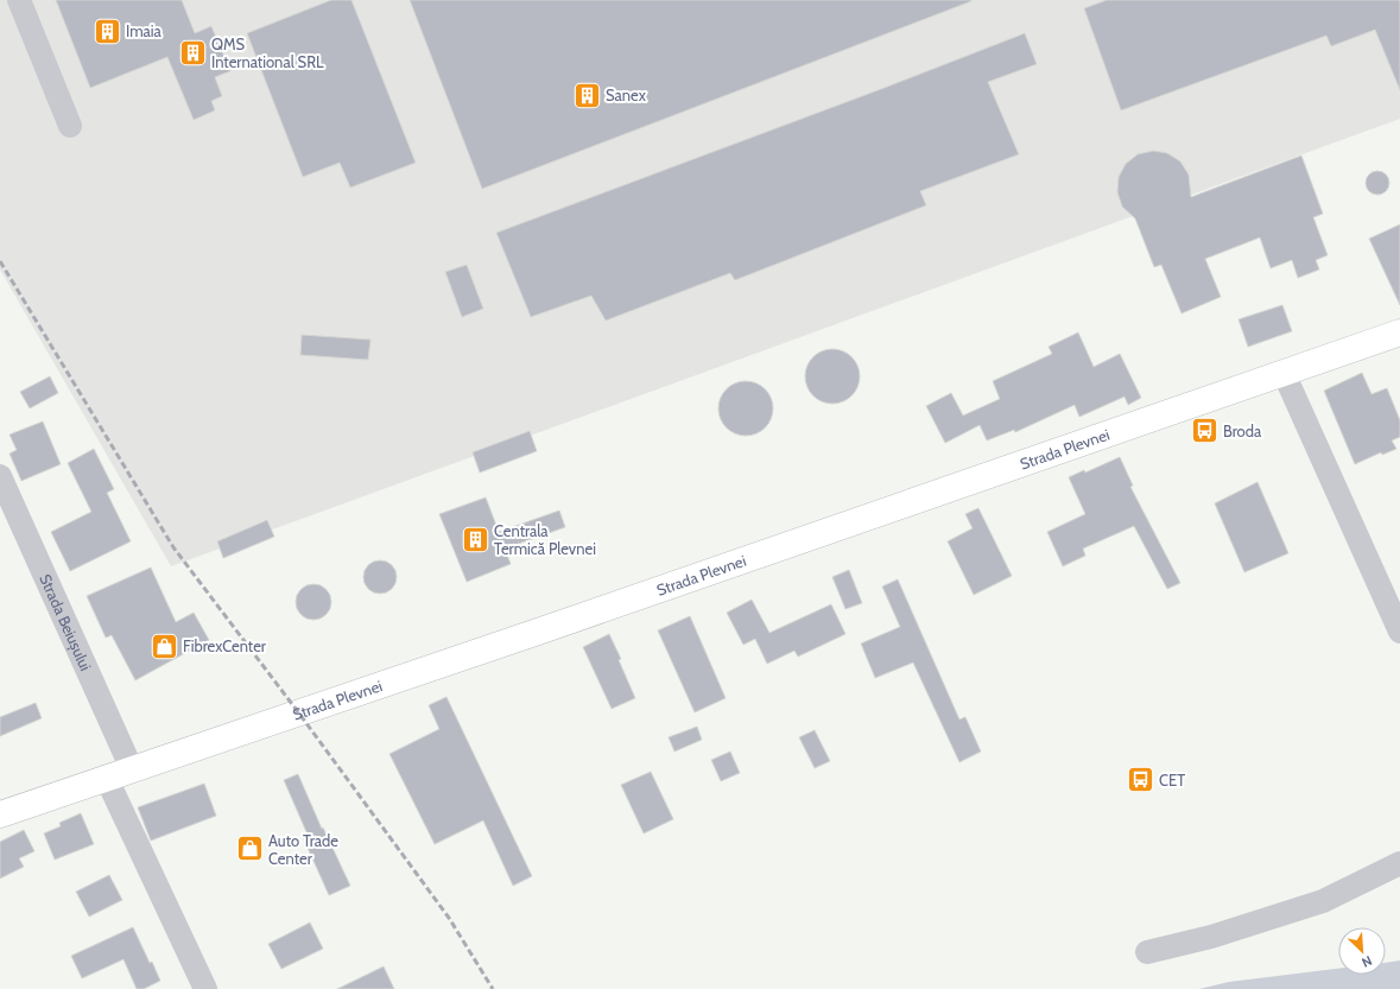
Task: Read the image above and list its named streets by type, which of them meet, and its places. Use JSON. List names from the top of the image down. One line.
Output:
{"streets":{"main road":["Strada Plevnei"],"street":["Strada Beiușului"]},"crossings":[["Strada Plevnei","Strada Beiușului"]],"places":{"building":["Imaia","QMS International SRL","Sanex","Centrala Termică Plevnei"],"bus stop":["Broda","CET"],"shop":["FibrexCenter","Auto Trade Center"]},"north":"bottom right"}
